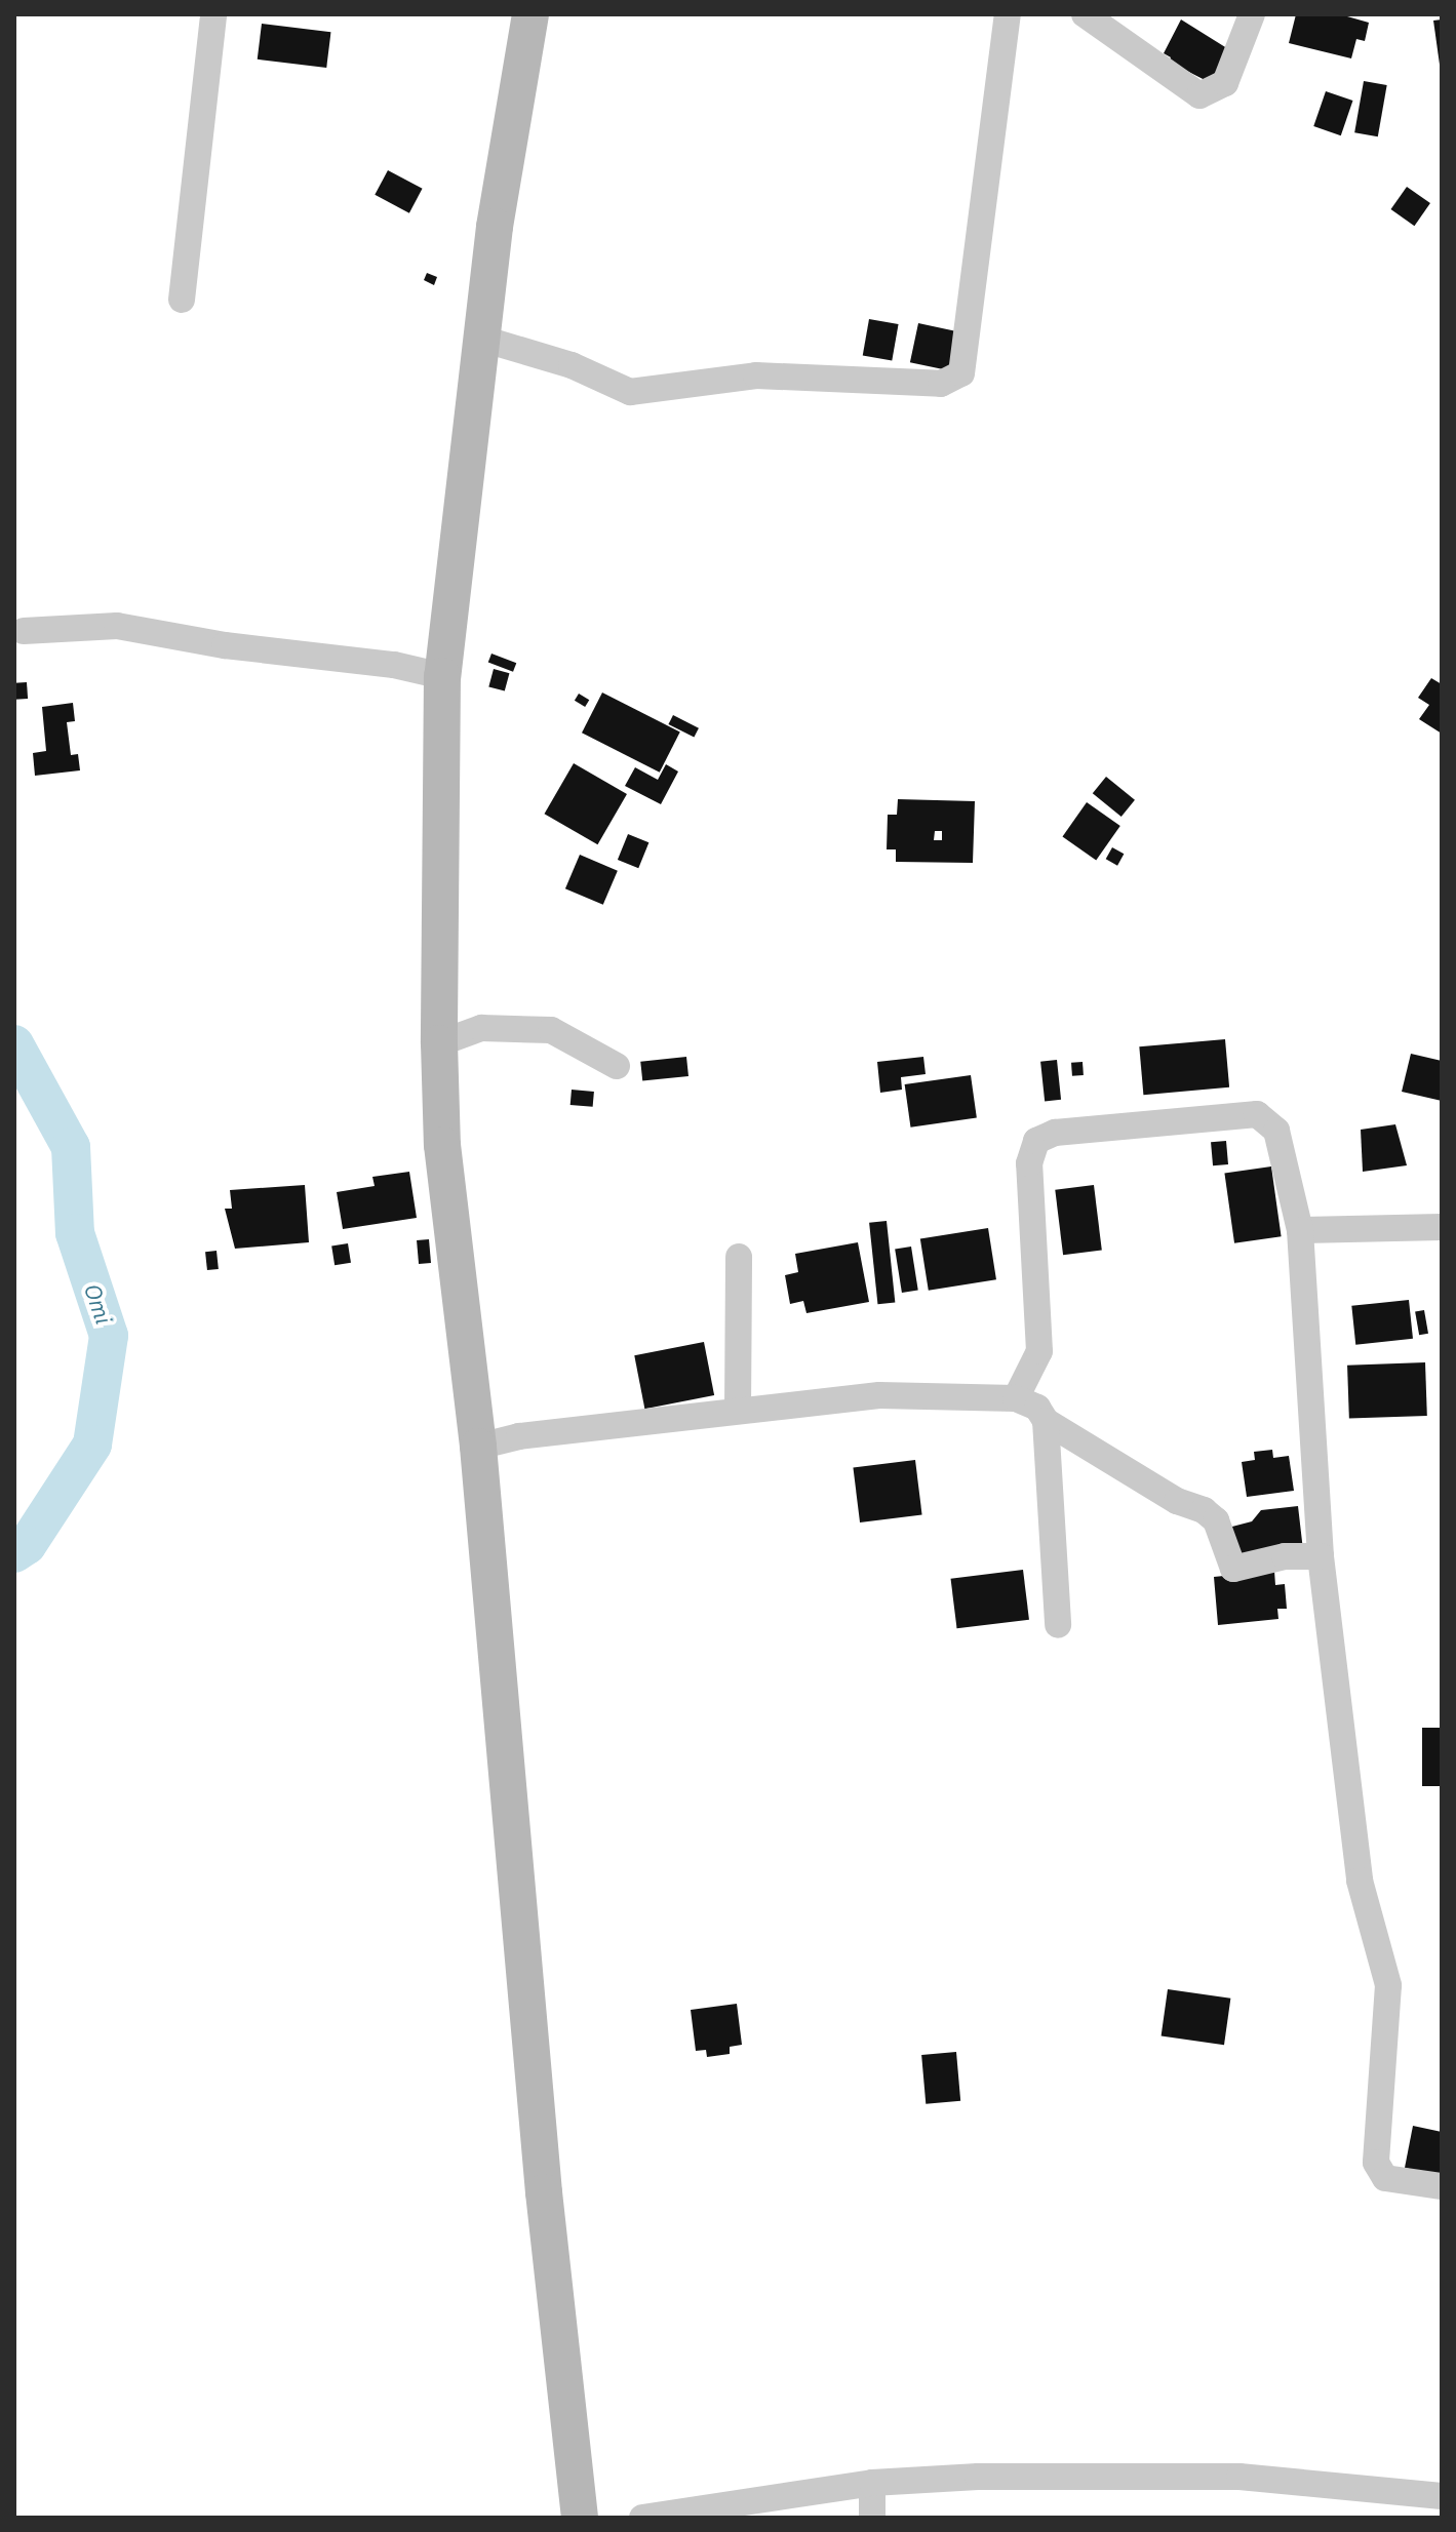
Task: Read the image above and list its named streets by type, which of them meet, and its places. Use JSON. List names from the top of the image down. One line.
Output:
{"water":["Omi"]}
